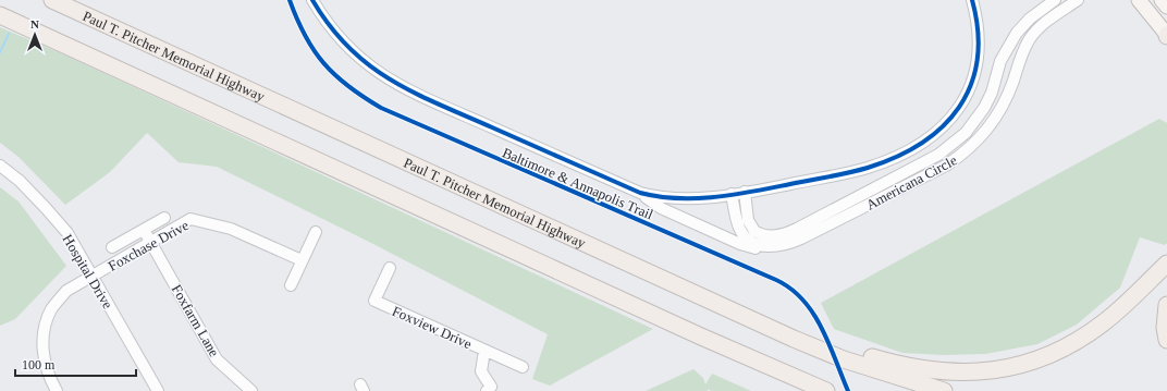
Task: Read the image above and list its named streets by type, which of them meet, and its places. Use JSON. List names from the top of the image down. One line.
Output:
{"streets":{"highway":["Paul T. Pitcher Memorial Highway"],"street":["Americana Circle","Foxchase Drive","Hospital Drive","Foxfarm Lane","Foxview Drive"],"cycle path":["Baltimore & Annapolis Trail"]},"crossings":[["Foxchase Drive","Hospital Drive"],["Foxchase Drive","Foxfarm Lane"]],"scale_bar":"100 m","north":"top"}
